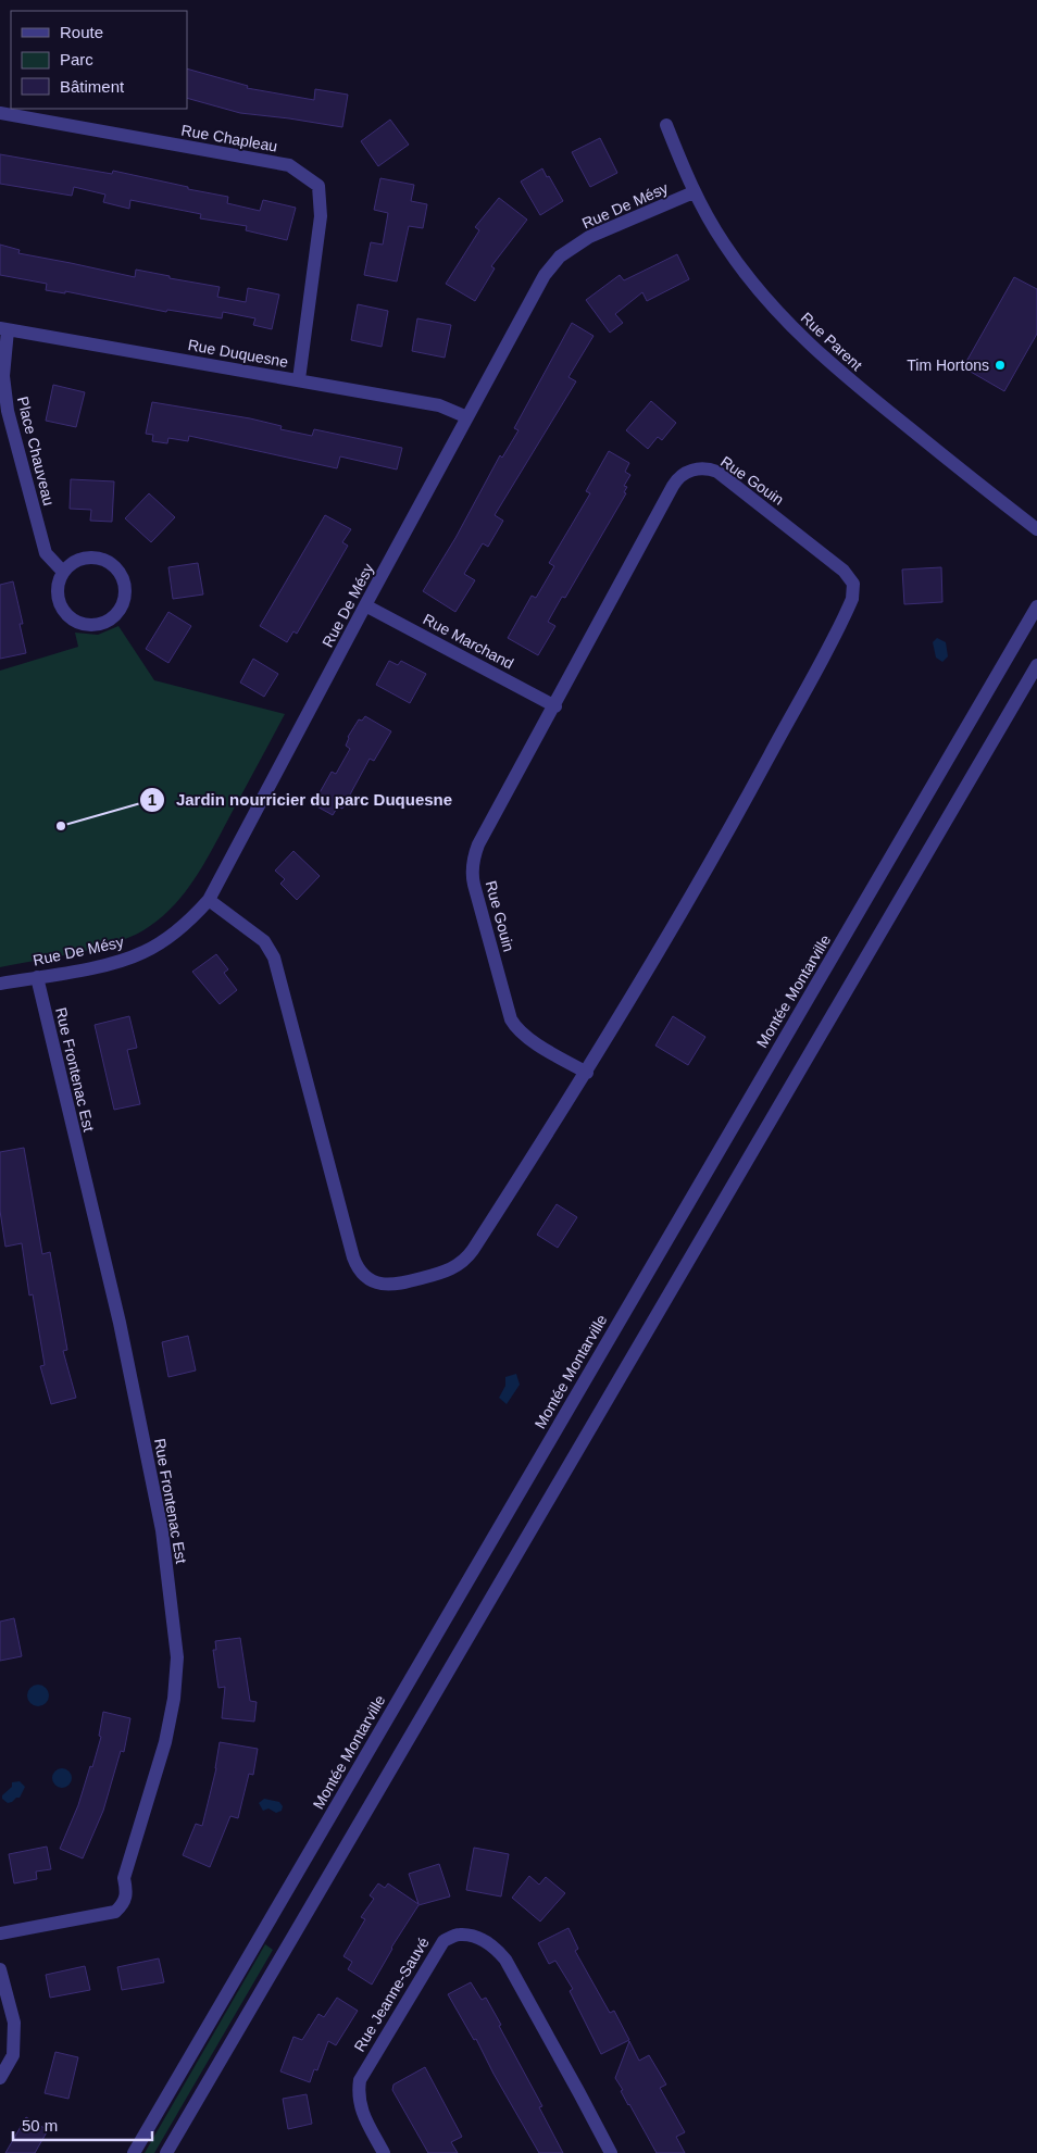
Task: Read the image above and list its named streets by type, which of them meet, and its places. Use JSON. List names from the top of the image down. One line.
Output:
{"streets":{"street":["Rue Chapleau","Rue De Mésy","Rue Parent","Rue Duquesne","Place Chauveau","Rue Gouin","Rue Marchand","Montée Montarville","Rue Frontenac Est","Rue Jeanne-Sauvé"]},"crossings":[["Rue Chapleau","Rue Duquesne"],["Rue De Mésy","Rue Parent"],["Rue De Mésy","Rue Duquesne"],["Rue De Mésy","Rue Gouin"],["Rue De Mésy","Rue Marchand"],["Rue De Mésy","Rue Frontenac Est"],["Rue Duquesne","Place Chauveau"],["Rue Gouin","Rue Marchand"]],"places":["Tim Hortons","Jardin nourricier du parc Duquesne"],"legend":["Route","Parc","Bâtiment"],"scale_bar":"50 m"}
